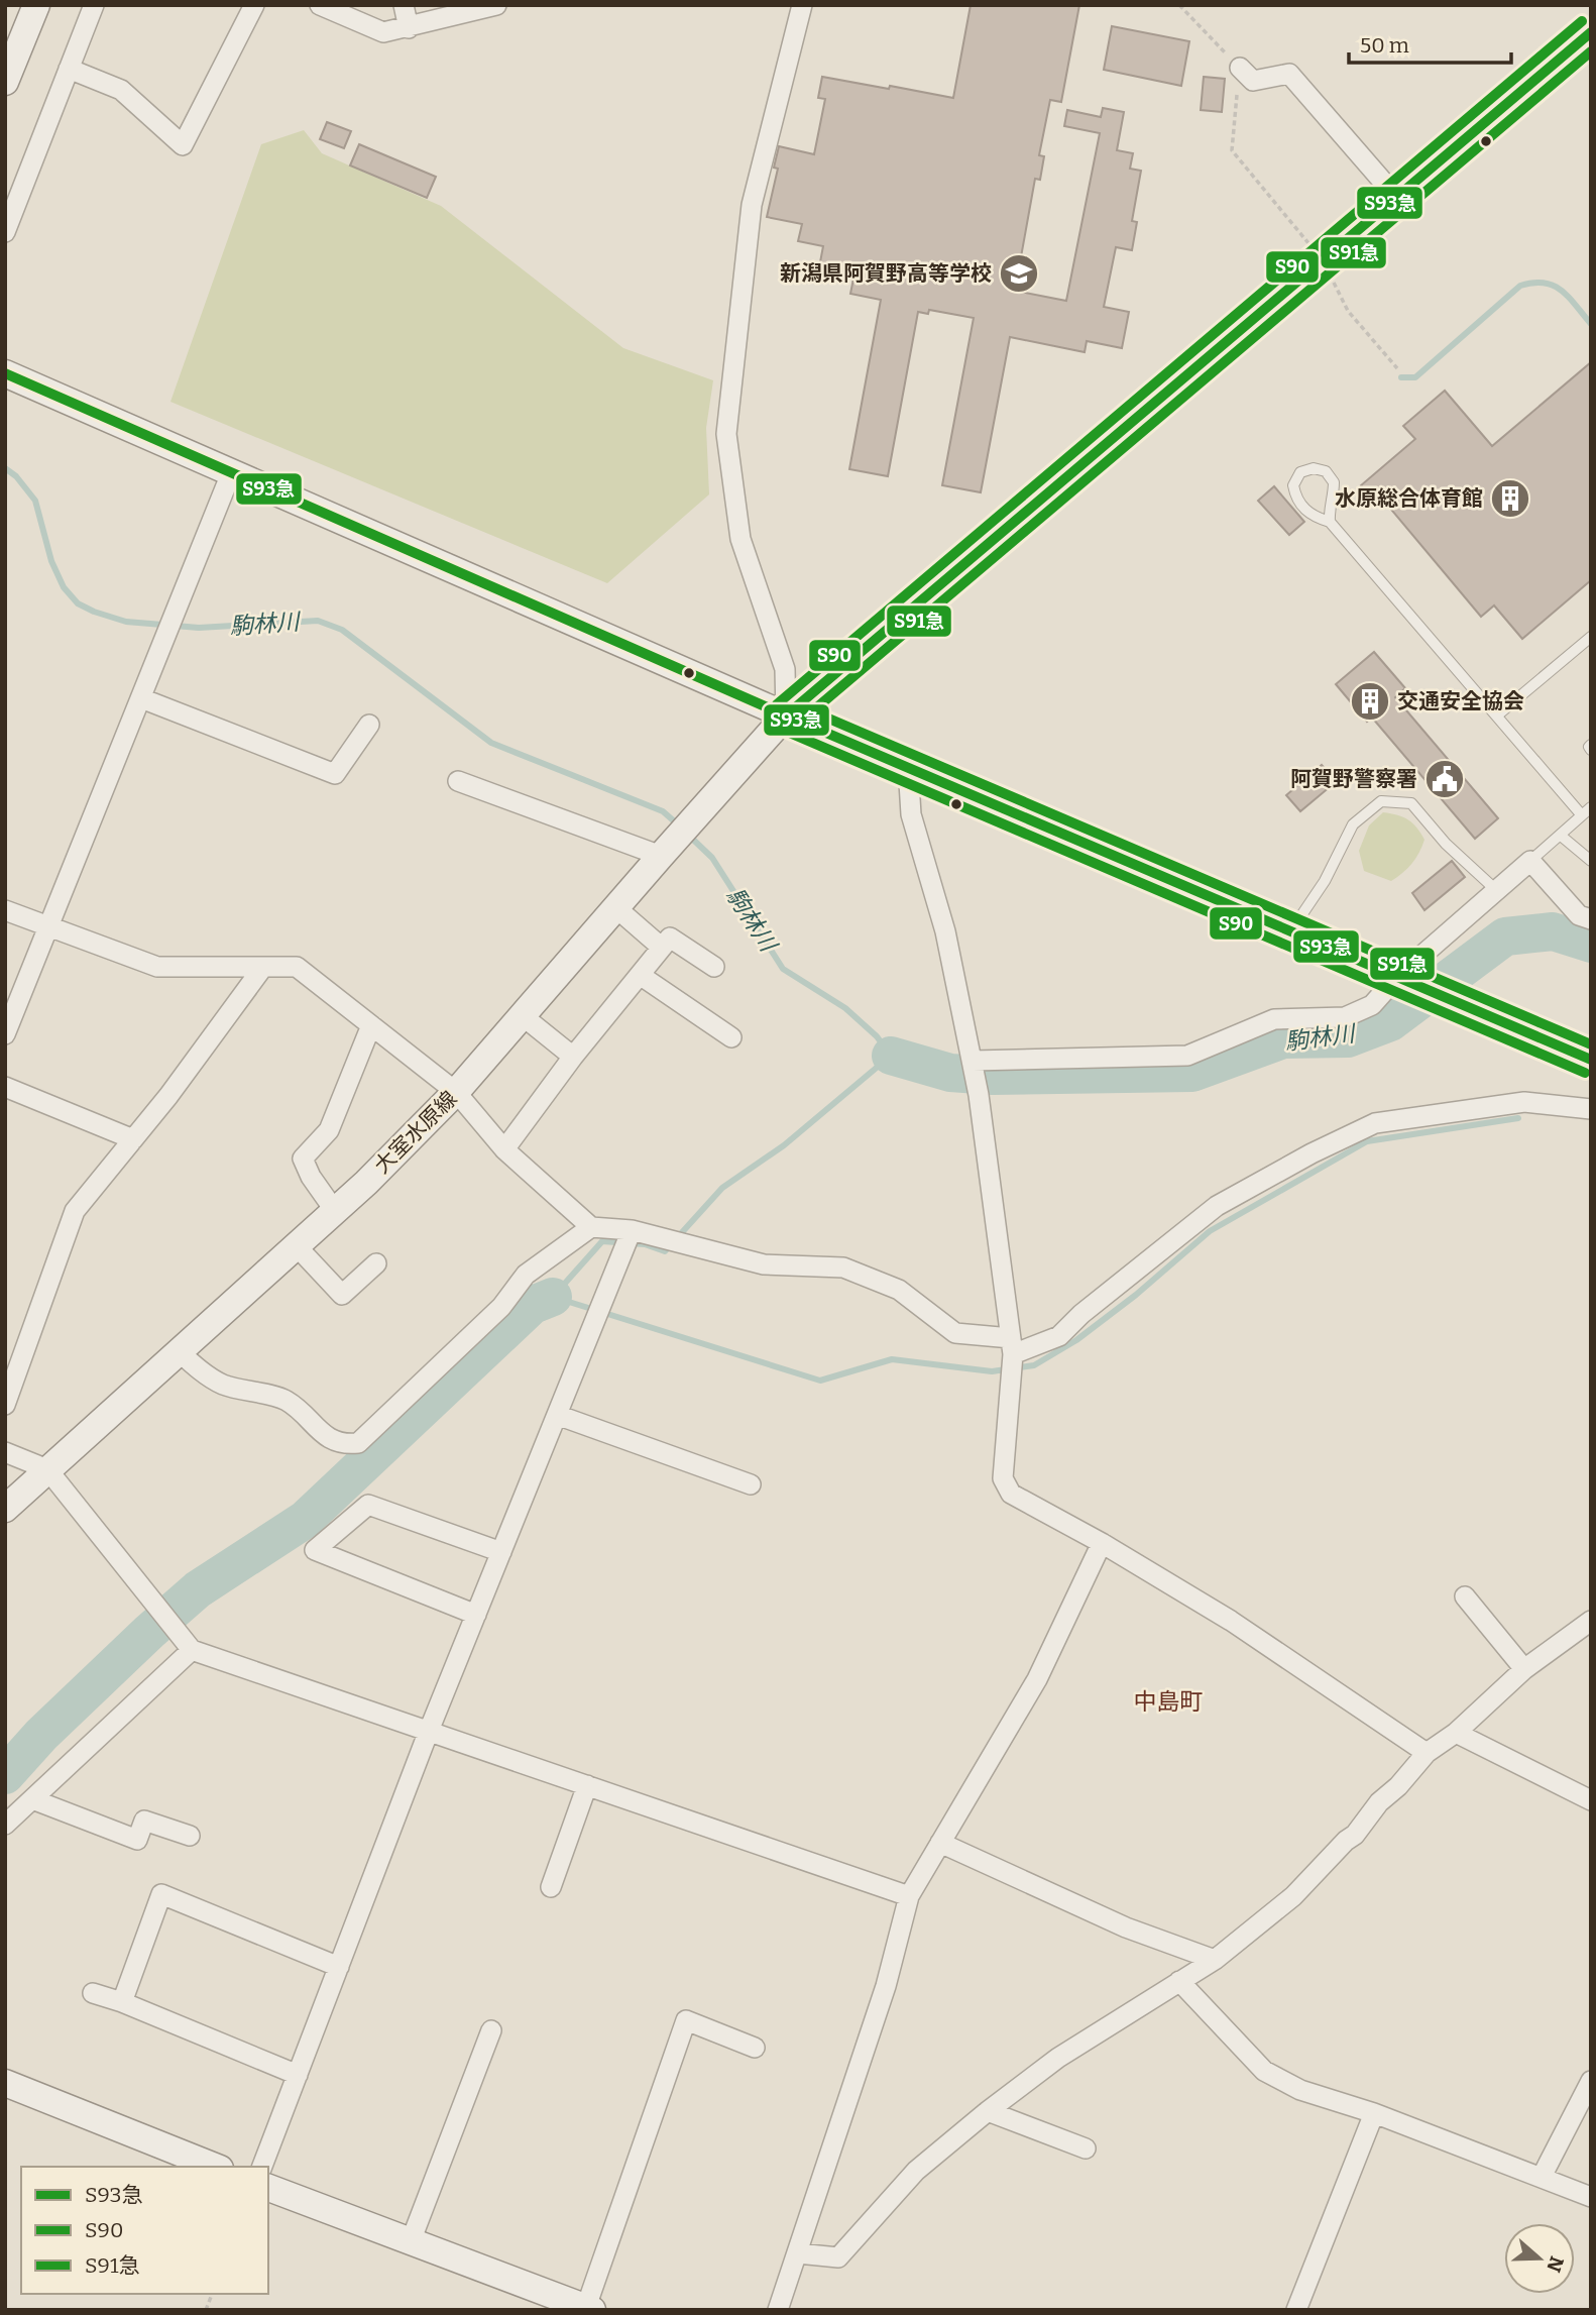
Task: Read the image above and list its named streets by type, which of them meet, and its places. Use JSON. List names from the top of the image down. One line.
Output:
{"streets":{"main road":["大室水原線"]},"districts":["中島町"],"water":["駒林川"],"places":{"school or university":["新潟県阿賀野高等学校"],"building":["水原総合体育館","交通安全協会"],"public building":["阿賀野警察署"]},"lines":["transit line S90","transit line S93急","transit line S91急"],"legend":["S93急","S90","S91急"],"scale_bar":"50 m","north":"right"}
